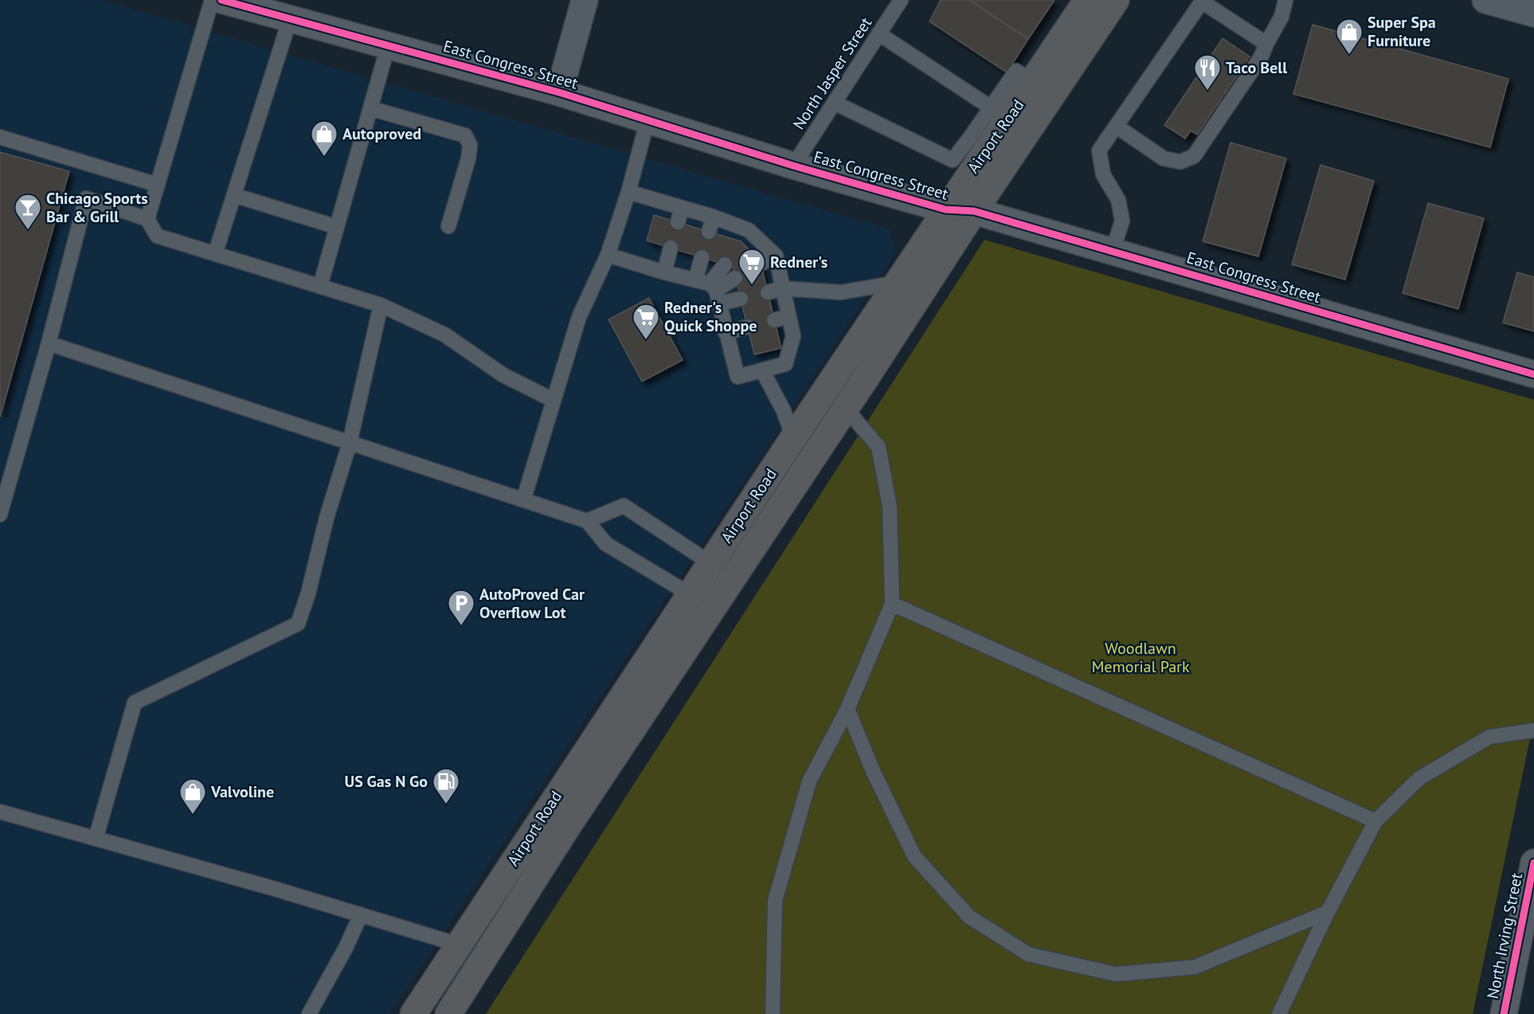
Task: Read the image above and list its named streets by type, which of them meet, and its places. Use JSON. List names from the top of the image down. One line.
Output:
{"streets":{"main road":["Airport Road"],"street":["East Congress Street","North Irving Street"],"lane":["North Jasper Street"]},"crossings":[["East Congress Street","North Jasper Street"],["East Congress Street","Airport Road"]],"parks":["Woodlawn Memorial Park"],"places":{"shop":["Super Spa Furniture","Autoproved","Valvoline"],"restaurant":["Taco Bell"],"bar":["Chicago Sports Bar & Grill"],"supermarket":["Redner's","Redner's Quick Shoppe"],"parking":["AutoProved Car Overflow Lot"],"fuel station":["US Gas N Go"]}}
